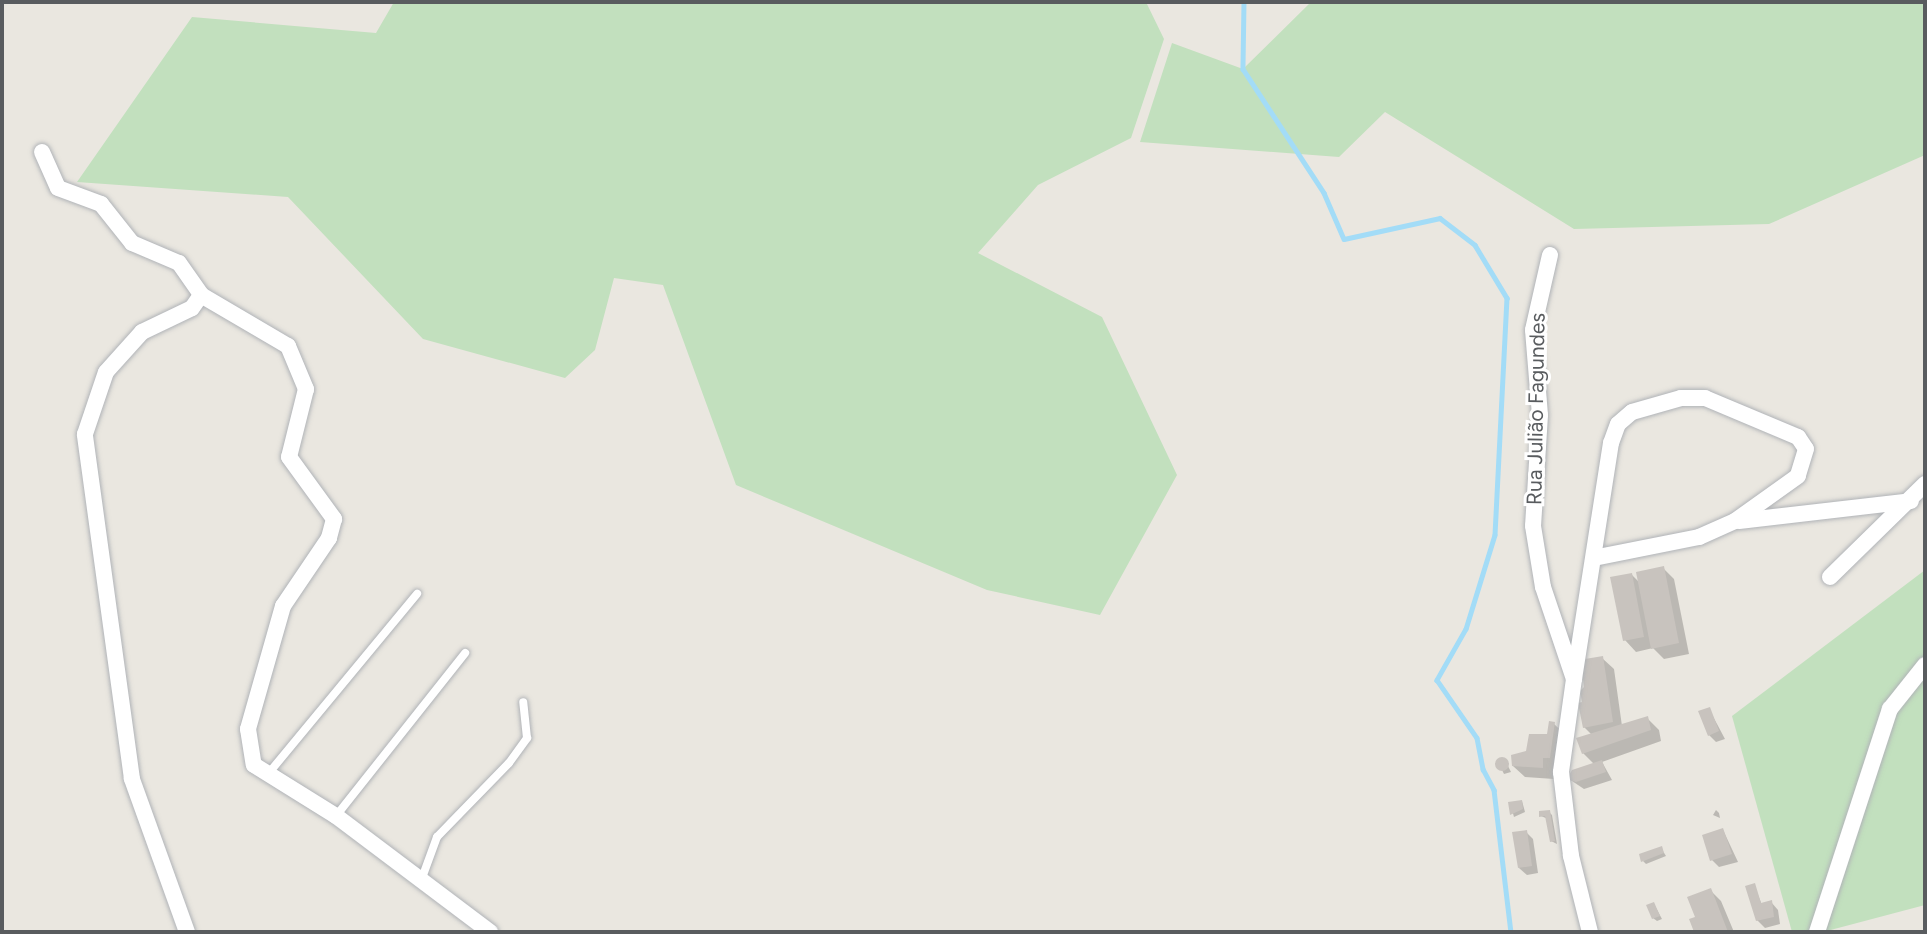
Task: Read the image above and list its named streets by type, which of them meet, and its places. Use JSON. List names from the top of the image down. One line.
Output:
{"streets":{"street":["Rua Julião Fagundes"]}}
